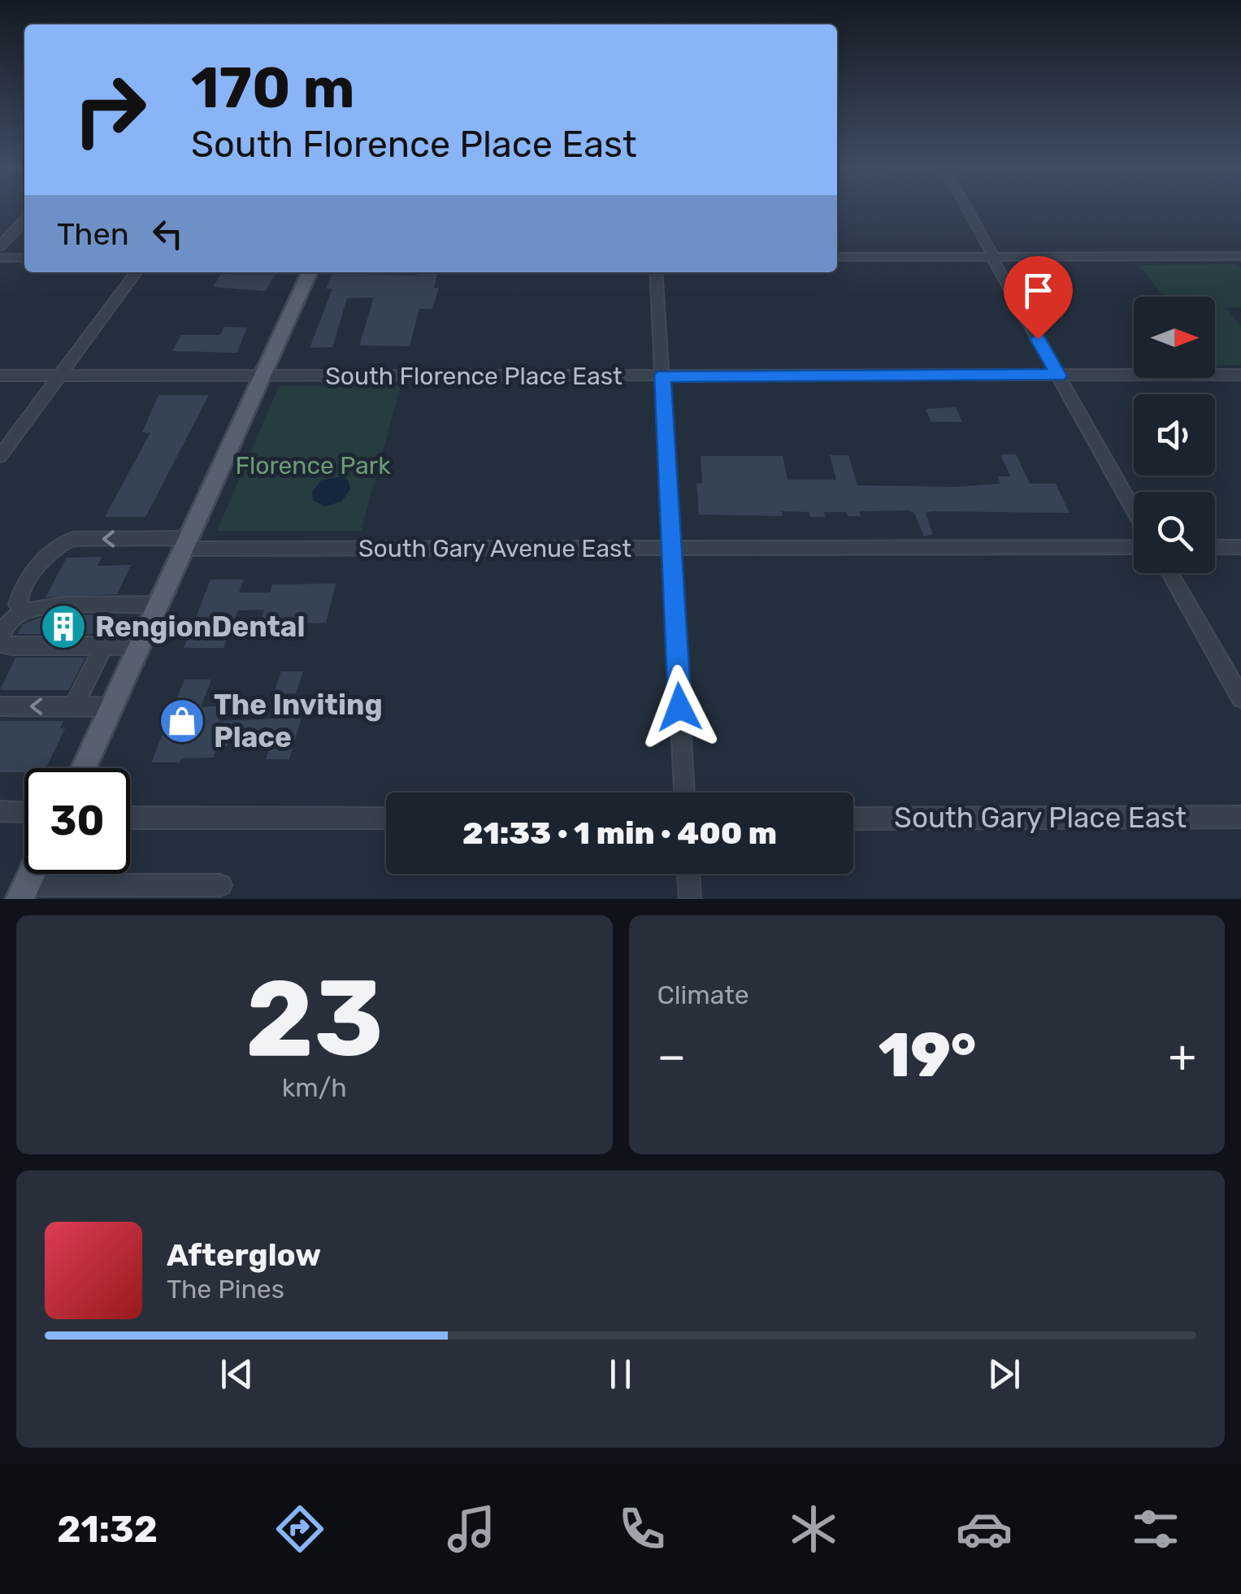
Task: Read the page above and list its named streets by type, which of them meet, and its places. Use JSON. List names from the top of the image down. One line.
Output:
{"streets":{"street":["South Florence Place East","South Gary Avenue East","South Gary Place East"]},"parks":["Florence Park"],"places":{"building":["RengionDental"],"shop":["The Inviting Place"]},"north":"right","page":{"turn":["170 m","South Florence Place East"],"then":"Then","limit":"30","trip":"21:33 · 1 min · 400 m","tile":[["23","km/h"],"Climate"],"heat":["−","19°","+"],"song":["Afterglow","The Pines"],"tabs":"21:32"}}
